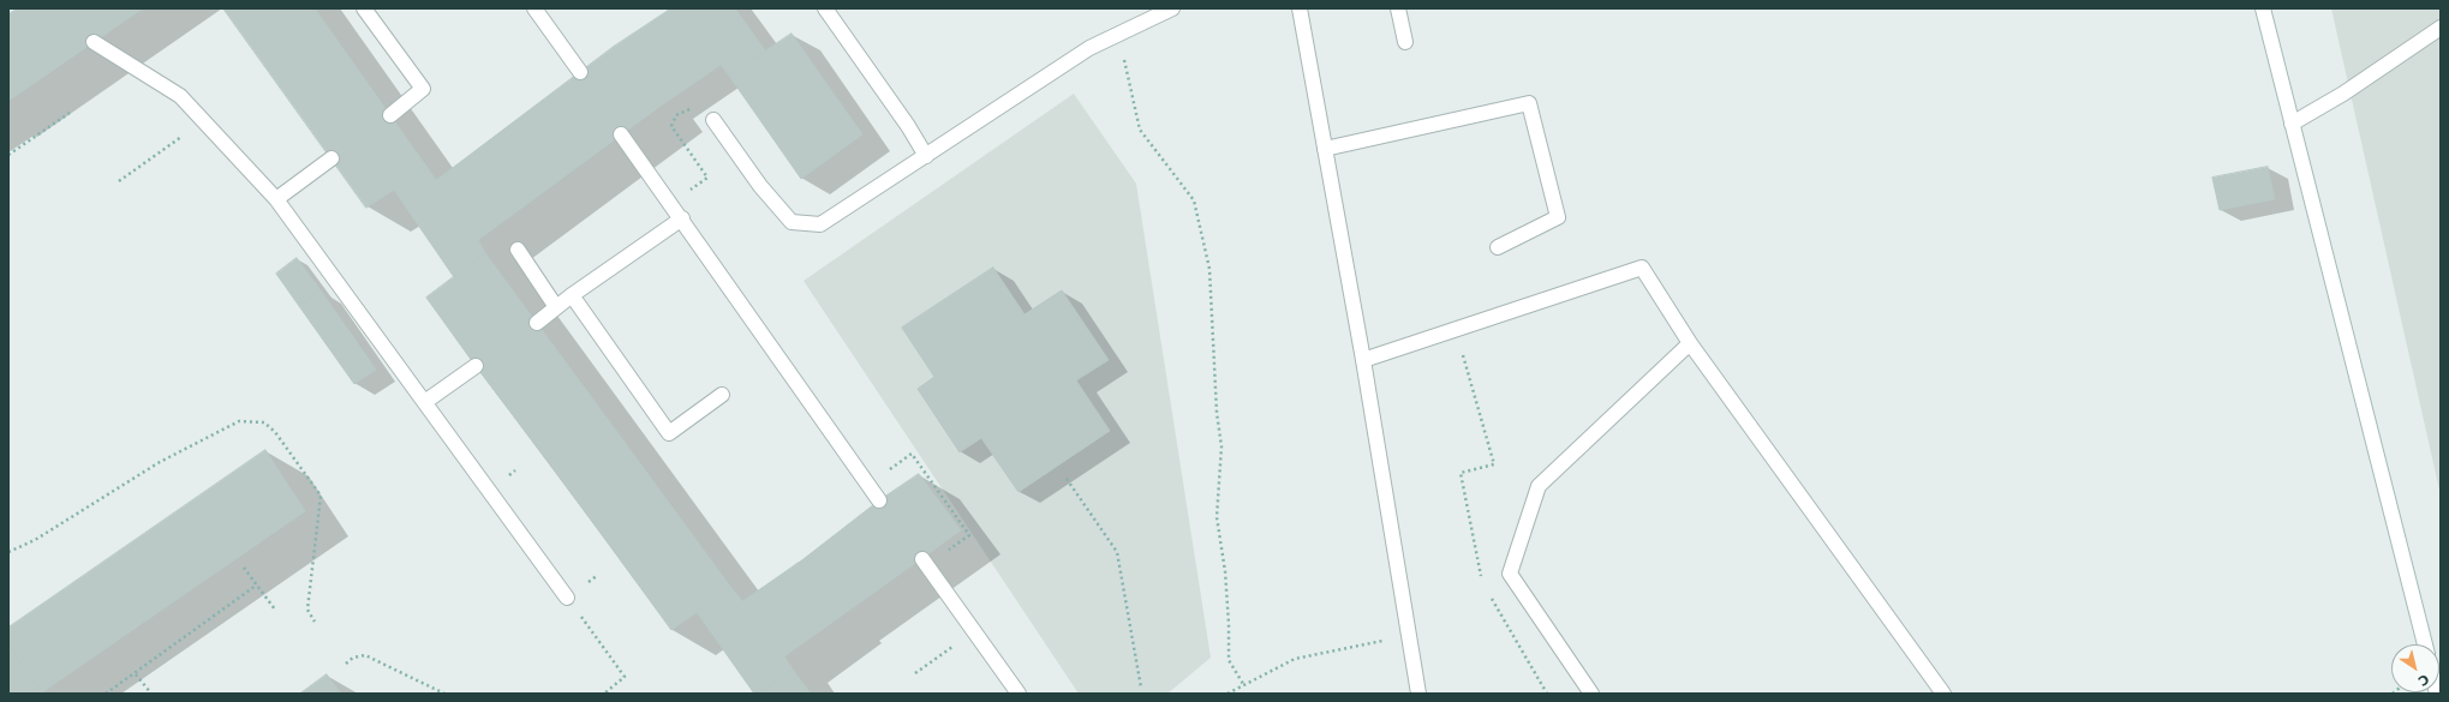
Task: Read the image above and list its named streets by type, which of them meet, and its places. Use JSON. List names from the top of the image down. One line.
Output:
{"north":"bottom right"}
